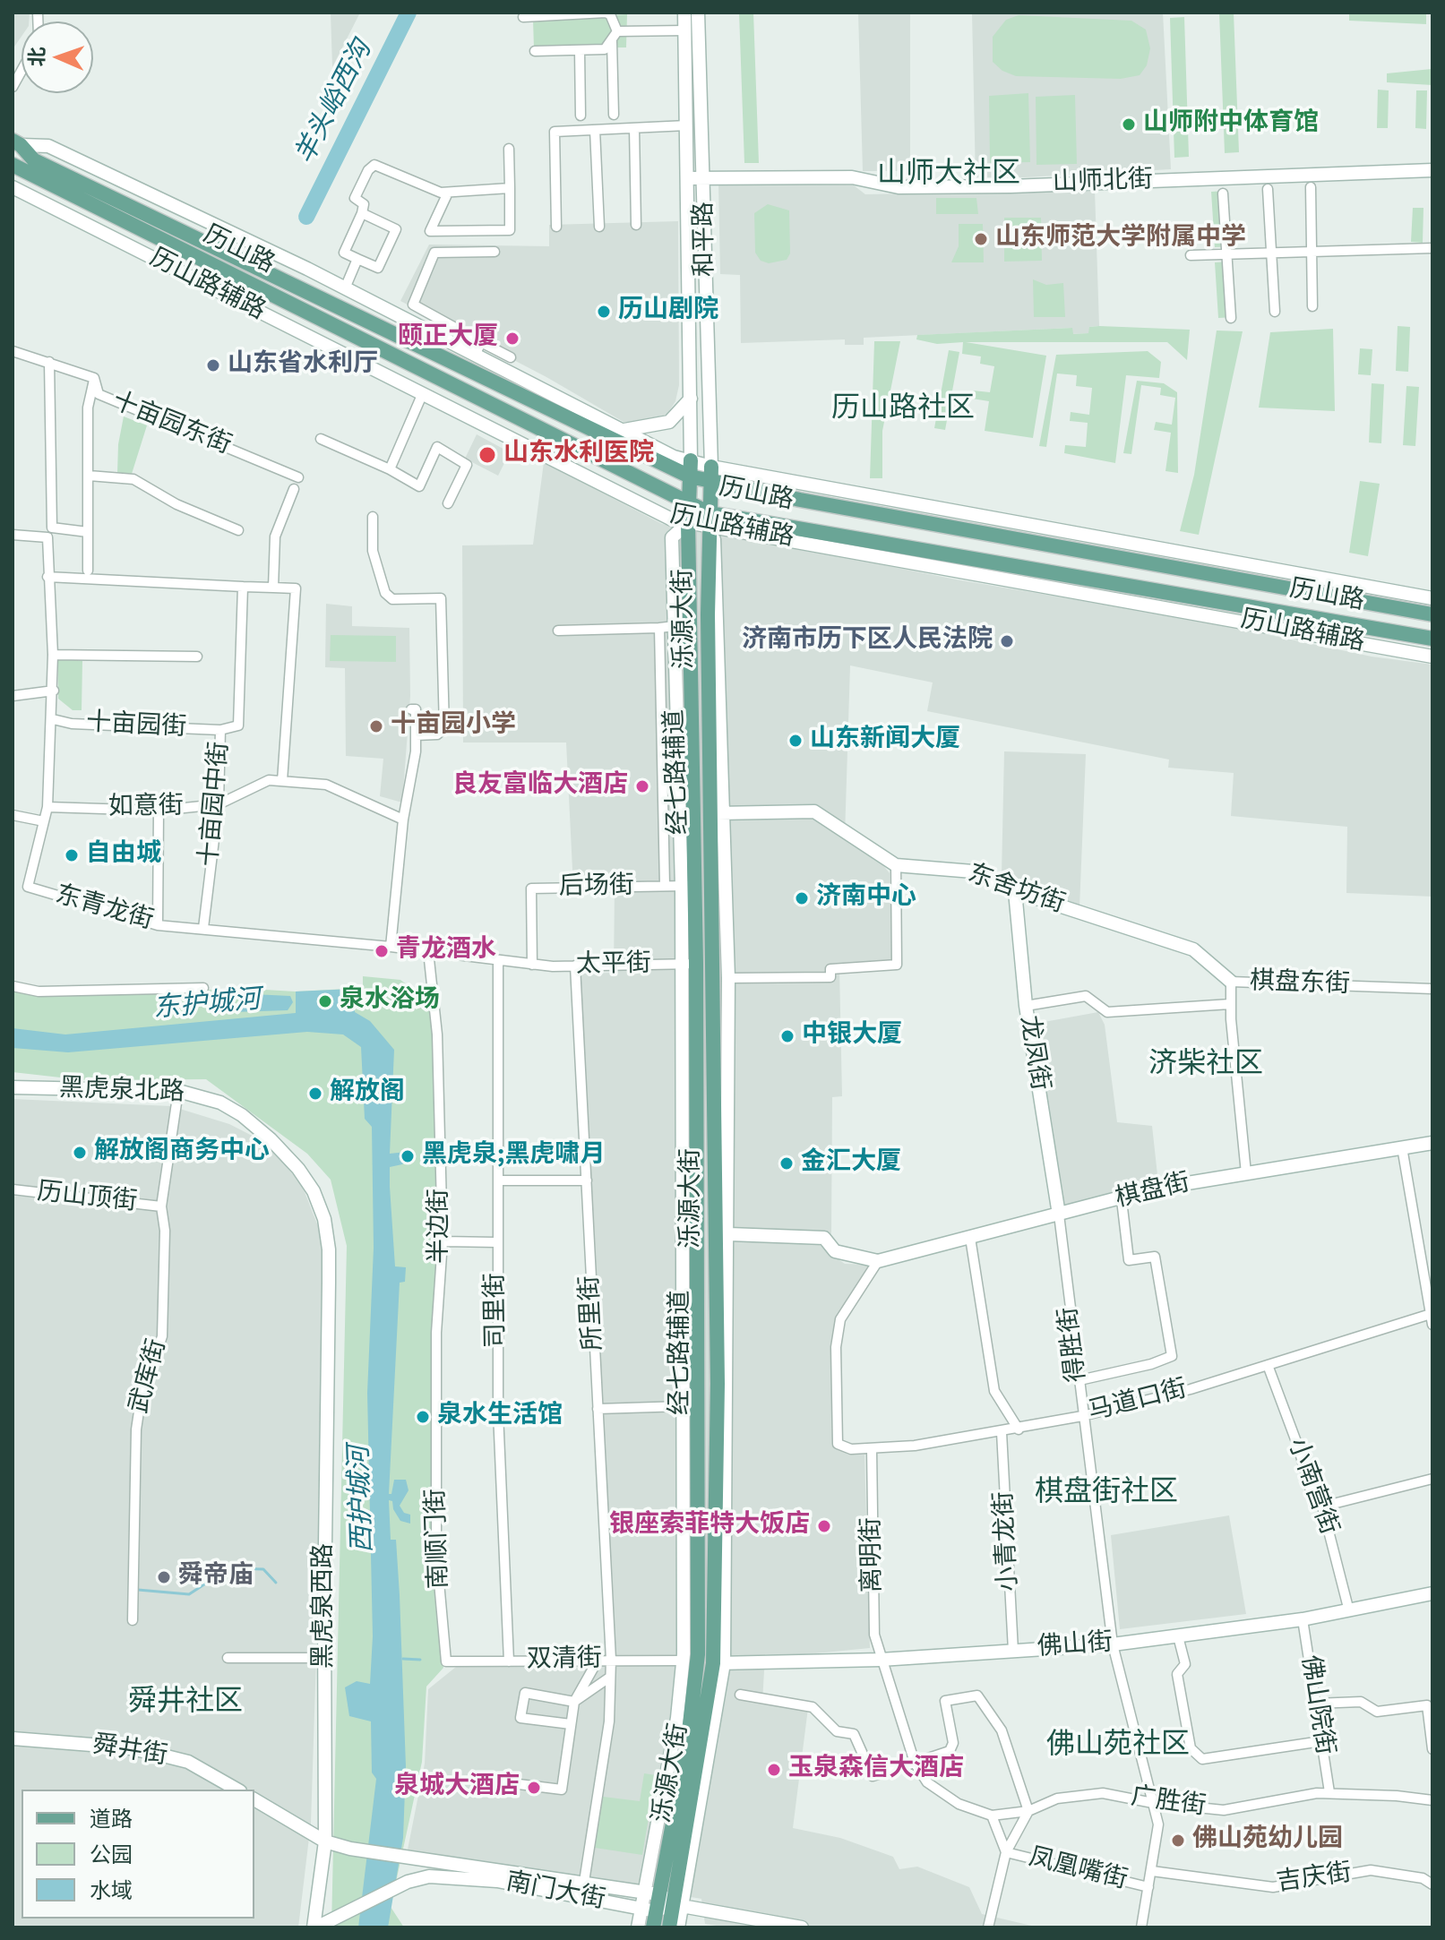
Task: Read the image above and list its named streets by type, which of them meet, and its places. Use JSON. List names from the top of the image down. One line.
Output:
{"streets":{"main road":["历山路","泺源大街"],"street":["山师北街","和平路","历山路辅路","十亩园东街","十亩园街","经七路辅道","十亩园中街","如意街","后场街","东舍坊街","东青龙街","太平街","棋盘东街","龙凤街","黑虎泉北路","棋盘街","历山顶街","半边街","司里街","所里街","得胜街","武库街","马道口街","小南营街","南顺门街","小青龙街","离明街","黑虎泉西路","佛山街","双清街","佛山院街","舜井街","广胜街","凤凰嘴街","吉庆街","南门大街"]},"crossings":[["山师北街","和平路"],["和平路","历山路"],["和平路","泺源大街"],["历山路","历山路辅路"],["历山路","泺源大街"],["历山路辅路","泺源大街"],["历山路辅路","经七路辅道"],["泺源大街","经七路辅道"],["泺源大街","后场街"],["泺源大街","东舍坊街"],["泺源大街","太平街"],["泺源大街","佛山街"],["泺源大街","南门大街"],["十亩园街","十亩园中街"],["十亩园街","东青龙街"],["经七路辅道","后场街"],["经七路辅道","东舍坊街"],["经七路辅道","太平街"],["经七路辅道","佛山街"],["经七路辅道","双清街"],["经七路辅道","南门大街"],["十亩园中街","如意街"],["十亩园中街","东青龙街"],["如意街","东青龙街"],["后场街","东青龙街"],["后场街","太平街"],["东舍坊街","棋盘东街"],["东舍坊街","龙凤街"],["东青龙街","太平街"],["东青龙街","半边街"],["东青龙街","司里街"],["太平街","所里街"],["棋盘东街","棋盘街"],["龙凤街","棋盘街"],["龙凤街","得胜街"],["黑虎泉北路","武库街"],["黑虎泉北路","黑虎泉西路"],["棋盘街","得胜街"],["棋盘街","马道口街"],["历山顶街","武库街"],["半边街","南顺门街"],["司里街","双清街"],["所里街","双清街"],["所里街","南门大街"],["得胜街","马道口街"],["得胜街","佛山街"],["得胜街","广胜街"],["得胜街","凤凰嘴街"],["得胜街","吉庆街"],["马道口街","小南营街"],["马道口街","小青龙街"],["马道口街","离明街"],["小南营街","佛山街"],["南顺门街","双清街"],["小青龙街","佛山街"],["离明街","佛山街"],["黑虎泉西路","南门大街"],["佛山街","佛山院街"],["佛山院街","广胜街"]],"districts":["山师大社区","历山路社区","济柴社区","棋盘街社区","舜井社区","佛山苑社区"],"water":["羊头峪西沟","东护城河","西护城河"],"places":["山师附中体育馆","山东师范大学附属中学","历山剧院","颐正大厦","山东省水利厅","山东水利医院","济南市历下区人民法院","十亩园小学","山东新闻大厦","良友富临大酒店","自由城","济南中心","青龙酒水","泉水浴场","中银大厦","解放阁","解放阁商务中心","黑虎泉;黑虎啸月","金汇大厦","泉水生活馆","银座索菲特大饭店","舜帝庙","玉泉森信大酒店","泉城大酒店","佛山苑幼儿园"],"legend":["道路","公园","水域"],"north":"left"}
